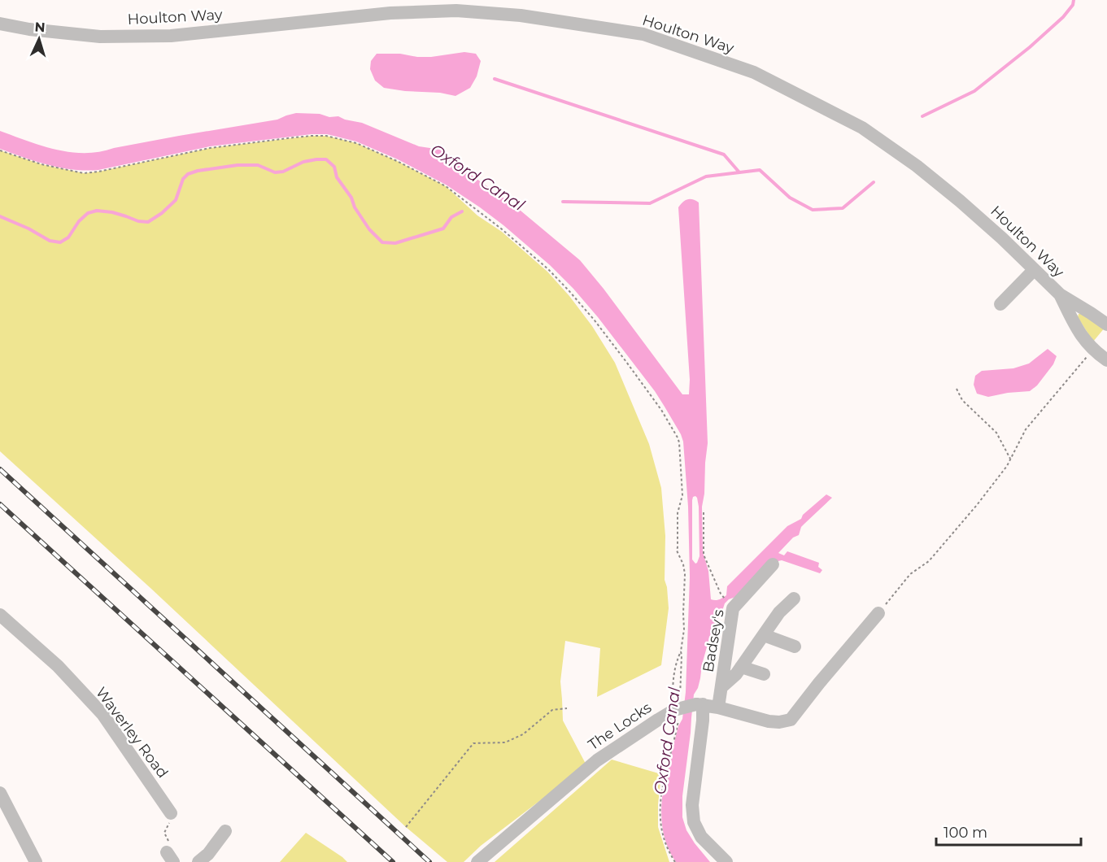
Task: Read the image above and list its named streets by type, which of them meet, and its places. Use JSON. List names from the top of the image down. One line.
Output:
{"streets":{"street":["Houlton Way","Badsey's","The Locks","Waverley Road"]},"crossings":[["Badsey's","The Locks"]],"water":["Oxford Canal"],"scale_bar":"100 m","north":"top"}
